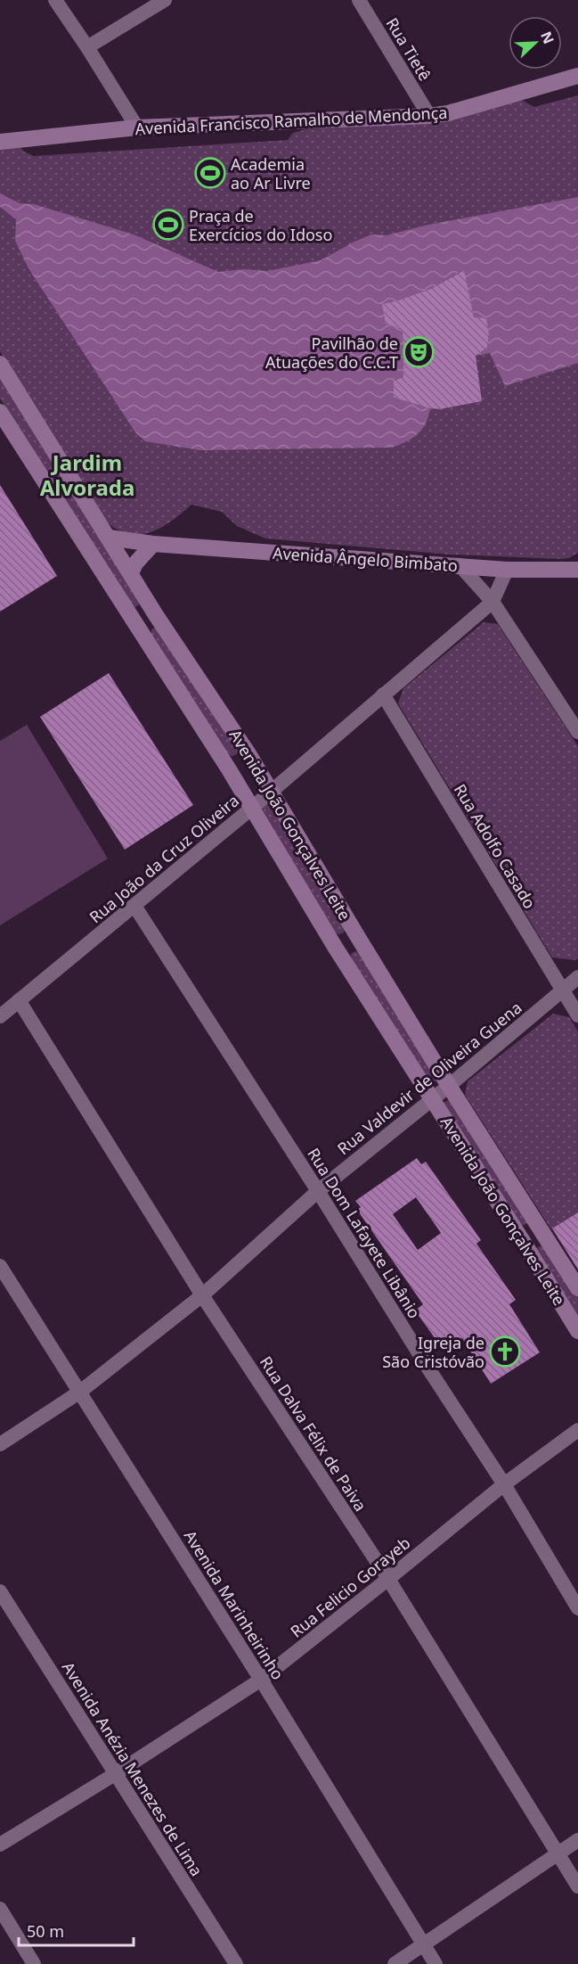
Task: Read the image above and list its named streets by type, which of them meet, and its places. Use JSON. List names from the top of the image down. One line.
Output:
{"streets":{"main road":["Avenida Francisco Ramalho de Mendonça","Avenida Ângelo Bimbato","Avenida João Gonçalves Leite"],"street":["Rua Tietê","Rua Adolfo Casado","Rua João da Cruz Oliveira","Rua Valdevir de Oliveira Guena","Rua Dom Lafayete Libânio","Rua Dalva Félix de Paiva","Rua Felicio Gorayeb","Avenida Marinheirinho","Avenida Anézia Menezes de Lima"]},"crossings":[["Rua Tietê","Avenida Francisco Ramalho de Mendonça"],["Avenida Ângelo Bimbato","Avenida João Gonçalves Leite"],["Avenida Ângelo Bimbato","Rua João da Cruz Oliveira"],["Avenida João Gonçalves Leite","Rua João da Cruz Oliveira"],["Avenida João Gonçalves Leite","Rua Valdevir de Oliveira Guena"],["Rua Adolfo Casado","Rua João da Cruz Oliveira"],["Rua Adolfo Casado","Rua Valdevir de Oliveira Guena"],["Rua João da Cruz Oliveira","Rua Dom Lafayete Libânio"],["Rua João da Cruz Oliveira","Rua Dalva Félix de Paiva"],["Rua Valdevir de Oliveira Guena","Rua Dom Lafayete Libânio"],["Rua Valdevir de Oliveira Guena","Rua Dalva Félix de Paiva"],["Rua Valdevir de Oliveira Guena","Avenida Marinheirinho"],["Rua Dom Lafayete Libânio","Rua Felicio Gorayeb"],["Rua Dalva Félix de Paiva","Rua Felicio Gorayeb"],["Rua Felicio Gorayeb","Avenida Marinheirinho"],["Rua Felicio Gorayeb","Avenida Anézia Menezes de Lima"]],"districts":["Jardim Alvorada"],"places":{"sports":["Academia ao Ar Livre","Praça de Exercícios do Idoso"],"theatre":["Pavilhão de Atuações do C.C.T"],"church":["Igreja de São Cristóvão"]},"scale_bar":"50 m","north":"top right"}
